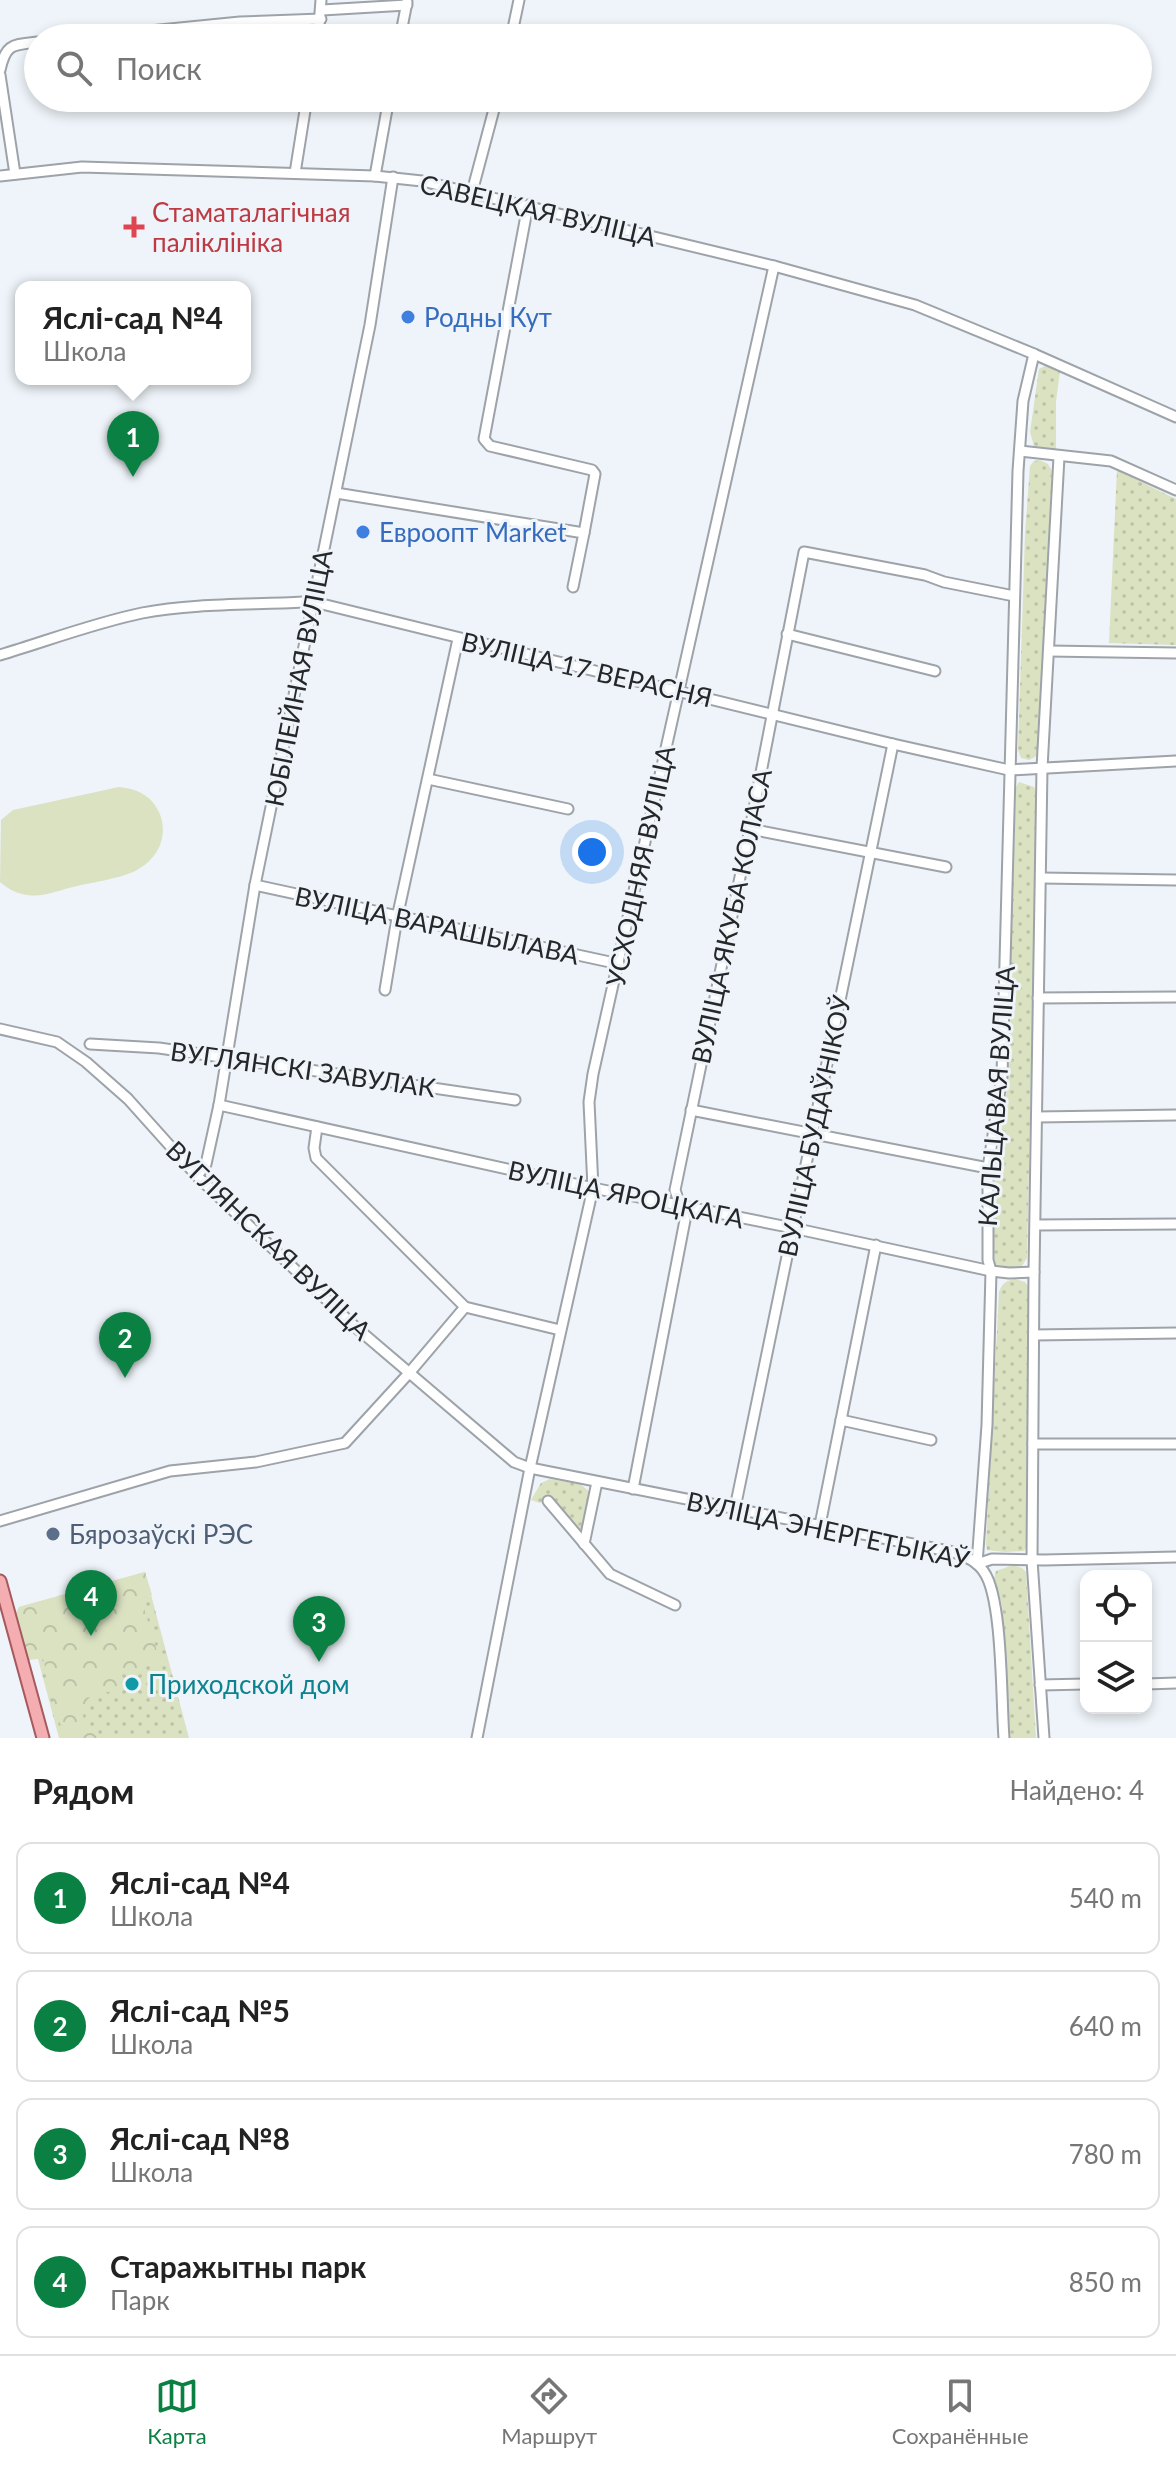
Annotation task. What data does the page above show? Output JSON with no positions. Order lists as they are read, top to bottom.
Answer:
{
  "streets": {
    "street": [
      "САВЕЦКАЯ ВУЛІЦА",
      "ВУЛІЦА 17 ВЕРАСНЯ",
      "ЮБІЛЕЙНАЯ ВУЛІЦА",
      "УСХОДНЯЯ ВУЛІЦА",
      "ВУЛІЦА ЯКУБА КОЛАСА",
      "ВУЛІЦА ВАРАШЫЛАВА",
      "ВУГЛЯНСКІ ЗАВУЛАК",
      "КАЛЬЦАВАЯ ВУЛІЦА",
      "ВУЛІЦА БУДАЎНІКОЎ",
      "ВУЛІЦА ЯРОЦКАГА",
      "ВУГЛЯНСКАЯ ВУЛІЦА",
      "ВУЛІЦА ЭНЕРГЕТЫКАЎ"
    ]
  },
  "crossings": [
    ["САВЕЦКАЯ ВУЛІЦА", "ЮБІЛЕЙНАЯ ВУЛІЦА"],
    ["САВЕЦКАЯ ВУЛІЦА", "УСХОДНЯЯ ВУЛІЦА"],
    ["САВЕЦКАЯ ВУЛІЦА", "КАЛЬЦАВАЯ ВУЛІЦА"],
    ["ВУЛІЦА 17 ВЕРАСНЯ", "ЮБІЛЕЙНАЯ ВУЛІЦА"],
    ["ВУЛІЦА 17 ВЕРАСНЯ", "УСХОДНЯЯ ВУЛІЦА"],
    ["ВУЛІЦА 17 ВЕРАСНЯ", "ВУЛІЦА ЯКУБА КОЛАСА"],
    ["ВУЛІЦА 17 ВЕРАСНЯ", "КАЛЬЦАВАЯ ВУЛІЦА"],
    ["ВУЛІЦА 17 ВЕРАСНЯ", "ВУЛІЦА БУДАЎНІКОЎ"],
    ["ЮБІЛЕЙНАЯ ВУЛІЦА", "ВУЛІЦА ВАРАШЫЛАВА"],
    ["ЮБІЛЕЙНАЯ ВУЛІЦА", "ВУГЛЯНСКІ ЗАВУЛАК"],
    ["ЮБІЛЕЙНАЯ ВУЛІЦА", "ВУЛІЦА ЯРОЦКАГА"],
    ["ЮБІЛЕЙНАЯ ВУЛІЦА", "ВУГЛЯНСКАЯ ВУЛІЦА"],
    ["УСХОДНЯЯ ВУЛІЦА", "ВУЛІЦА ВАРАШЫЛАВА"],
    ["УСХОДНЯЯ ВУЛІЦА", "ВУЛІЦА ЯРОЦКАГА"],
    ["УСХОДНЯЯ ВУЛІЦА", "ВУГЛЯНСКАЯ ВУЛІЦА"],
    ["УСХОДНЯЯ ВУЛІЦА", "ВУЛІЦА ЭНЕРГЕТЫКАЎ"],
    ["ВУЛІЦА ЯКУБА КОЛАСА", "КАЛЬЦАВАЯ ВУЛІЦА"],
    ["ВУЛІЦА ЯКУБА КОЛАСА", "ВУЛІЦА ЯРОЦКАГА"],
    ["ВУЛІЦА ЯКУБА КОЛАСА", "ВУЛІЦА ЭНЕРГЕТЫКАЎ"],
    ["КАЛЬЦАВАЯ ВУЛІЦА", "ВУЛІЦА ЯРОЦКАГА"],
    ["КАЛЬЦАВАЯ ВУЛІЦА", "ВУЛІЦА ЭНЕРГЕТЫКАЎ"],
    ["ВУЛІЦА БУДАЎНІКОЎ", "ВУЛІЦА ЯРОЦКАГА"],
    ["ВУЛІЦА БУДАЎНІКОЎ", "ВУЛІЦА ЭНЕРГЕТЫКАЎ"],
    ["ВУГЛЯНСКАЯ ВУЛІЦА", "ВУЛІЦА ЭНЕРГЕТЫКАЎ"]
  ],
  "places": {
    "health": ["Стаматалагічная паліклініка"],
    "other": [
      "Родны Кут",
      "Евроопт Market",
      "Бярозаўскі РЭС",
      "Приходской дом"
    ]
  },
  "page": {
    "search": "Поиск",
    "popup": ["Яслі-сад №4", "Школа"],
    "pins": [
      "1",
      "2",
      "4",
      "3"
    ],
    "heading": ["Рядом", "Найдено: 4"],
    "list": [
      {
        "mark": "1",
        "name": "Яслі-сад №4",
        "note": "Школа",
        "value": "540 m"
      },
      {
        "mark": "2",
        "name": "Яслі-сад №5",
        "note": "Школа",
        "value": "640 m"
      },
      {
        "mark": "3",
        "name": "Яслі-сад №8",
        "note": "Школа",
        "value": "780 m"
      },
      {
        "mark": "4",
        "name": "Старажытны парк",
        "note": "Парк",
        "value": "850 m"
      }
    ],
    "nav": ["Карта", "Маршрут", "Сохранённые"]
  }
}
